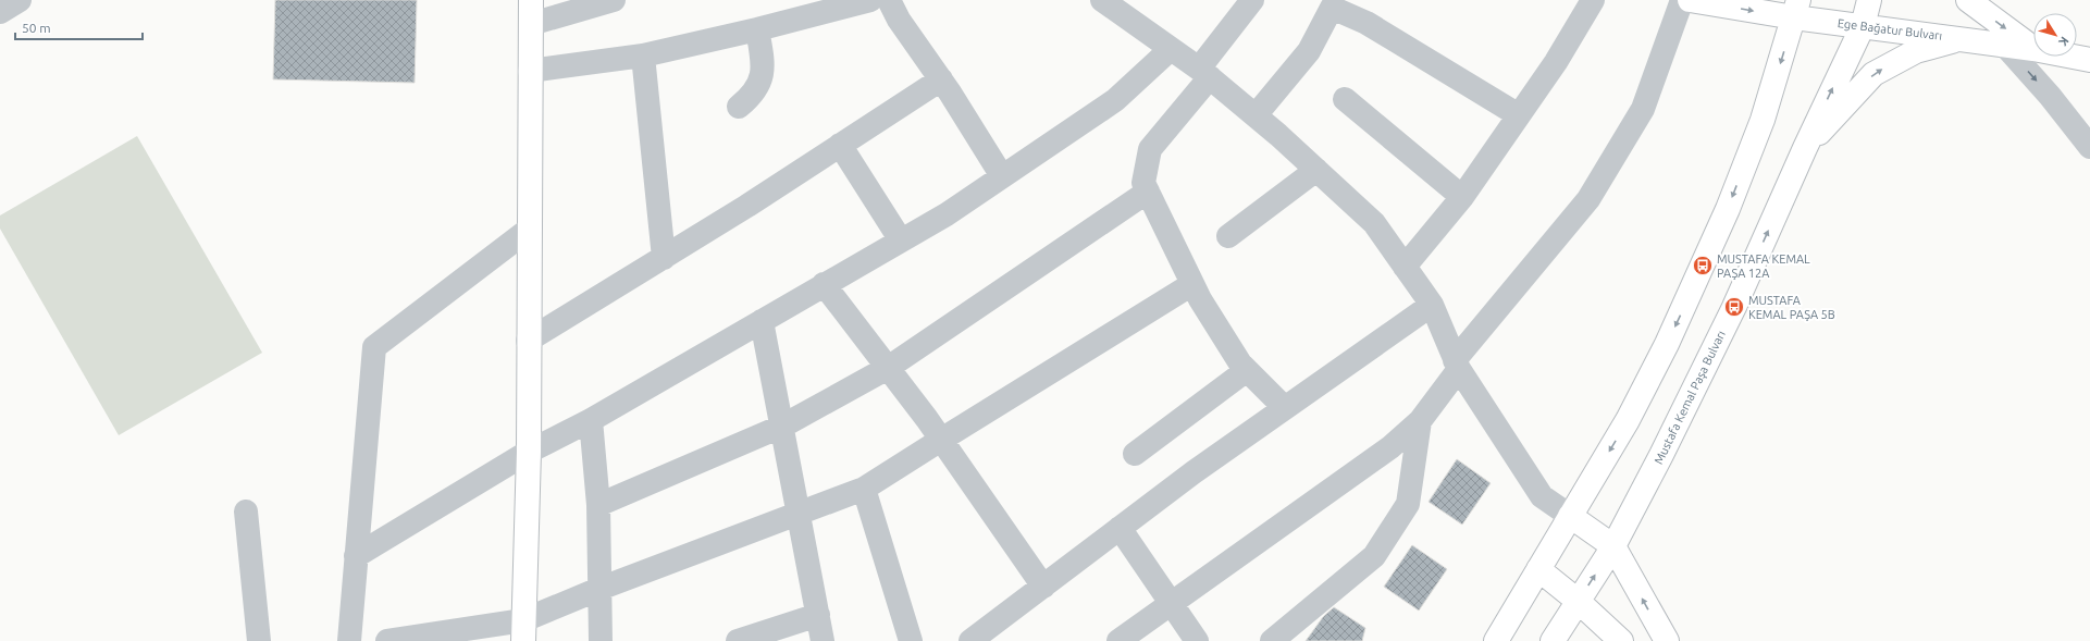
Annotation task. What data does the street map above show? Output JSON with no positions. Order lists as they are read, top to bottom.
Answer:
{
  "streets": {
    "main road": ["Ege Bağatur Bulvarı", "Mustafa Kemal Paşa Bulvarı"]
  },
  "crossings": [
    ["Ege Bağatur Bulvarı", "Mustafa Kemal Paşa Bulvarı"]
  ],
  "places": {
    "bus stop": ["MUSTAFA KEMAL PAŞA 12A", "MUSTAFA KEMAL PAŞA 5B"]
  },
  "scale_bar": "50 m",
  "north": "bottom right"
}
